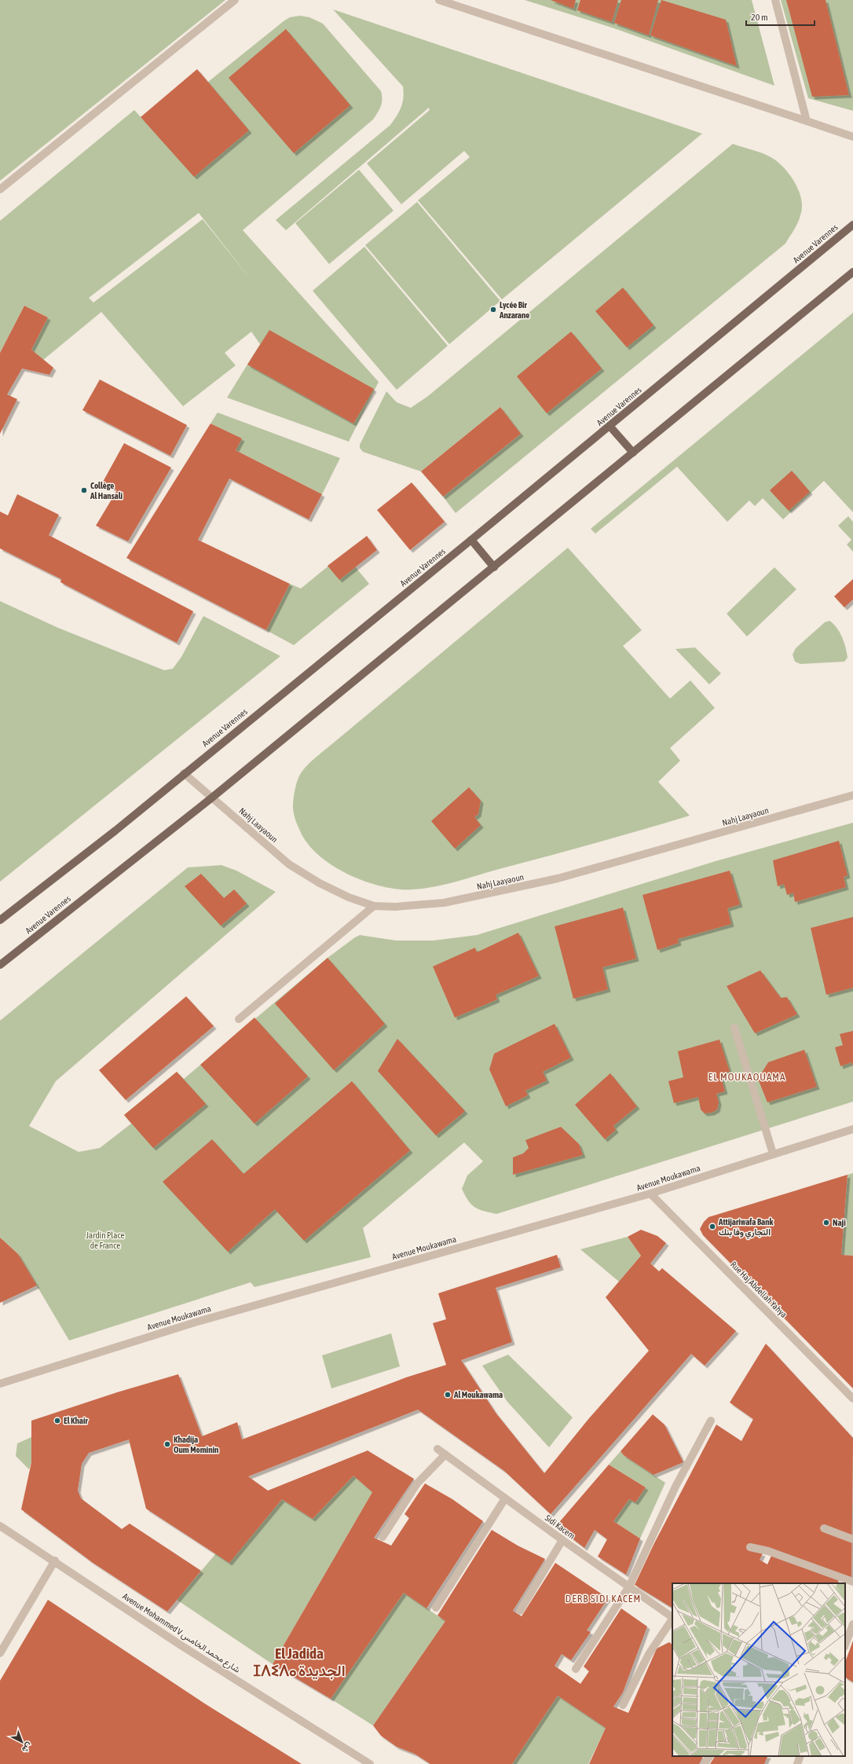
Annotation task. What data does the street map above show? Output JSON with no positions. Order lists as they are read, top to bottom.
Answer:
{
  "streets": {
    "main road": ["Avenue Varennes"],
    "street": [
      "Nahj Laayaoun",
      "Avenue Moukawama",
      "Rue Haj Abdellah Yahya",
      "Sidi Kacem",
      "Avenue Mohammed V شارع محمد الخامس"
    ]
  },
  "crossings": [
    ["Avenue Varennes", "Nahj Laayaoun"],
    ["Avenue Moukawama", "Rue Haj Abdellah Yahya"]
  ],
  "districts": ["EL MOUKAOUAMA", "DERB SIDI KACEM", "El Jadida ⵊⴷⵉⴷⴰ الجديدة"],
  "parks": ["Jardin Place de France"],
  "places": [
    "Lycée Bir Anzarane",
    "Collège Al Hansali",
    "Naji",
    "Attijariwafa Bank التجاري وفا بنك",
    "Al Moukawama",
    "El Khair",
    "Khadija Oum Mominin"
  ],
  "scale_bar": "20 m",
  "north": "bottom right"
}
